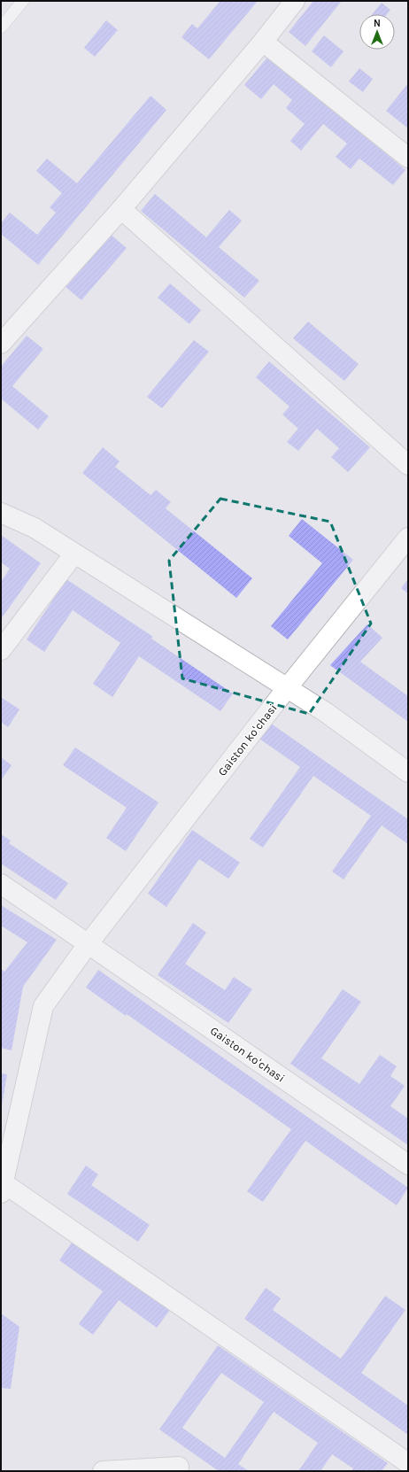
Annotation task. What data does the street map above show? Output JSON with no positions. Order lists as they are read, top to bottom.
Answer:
{
  "streets": {
    "street": ["Gaiston koʻchasi"]
  },
  "north": "top"
}
